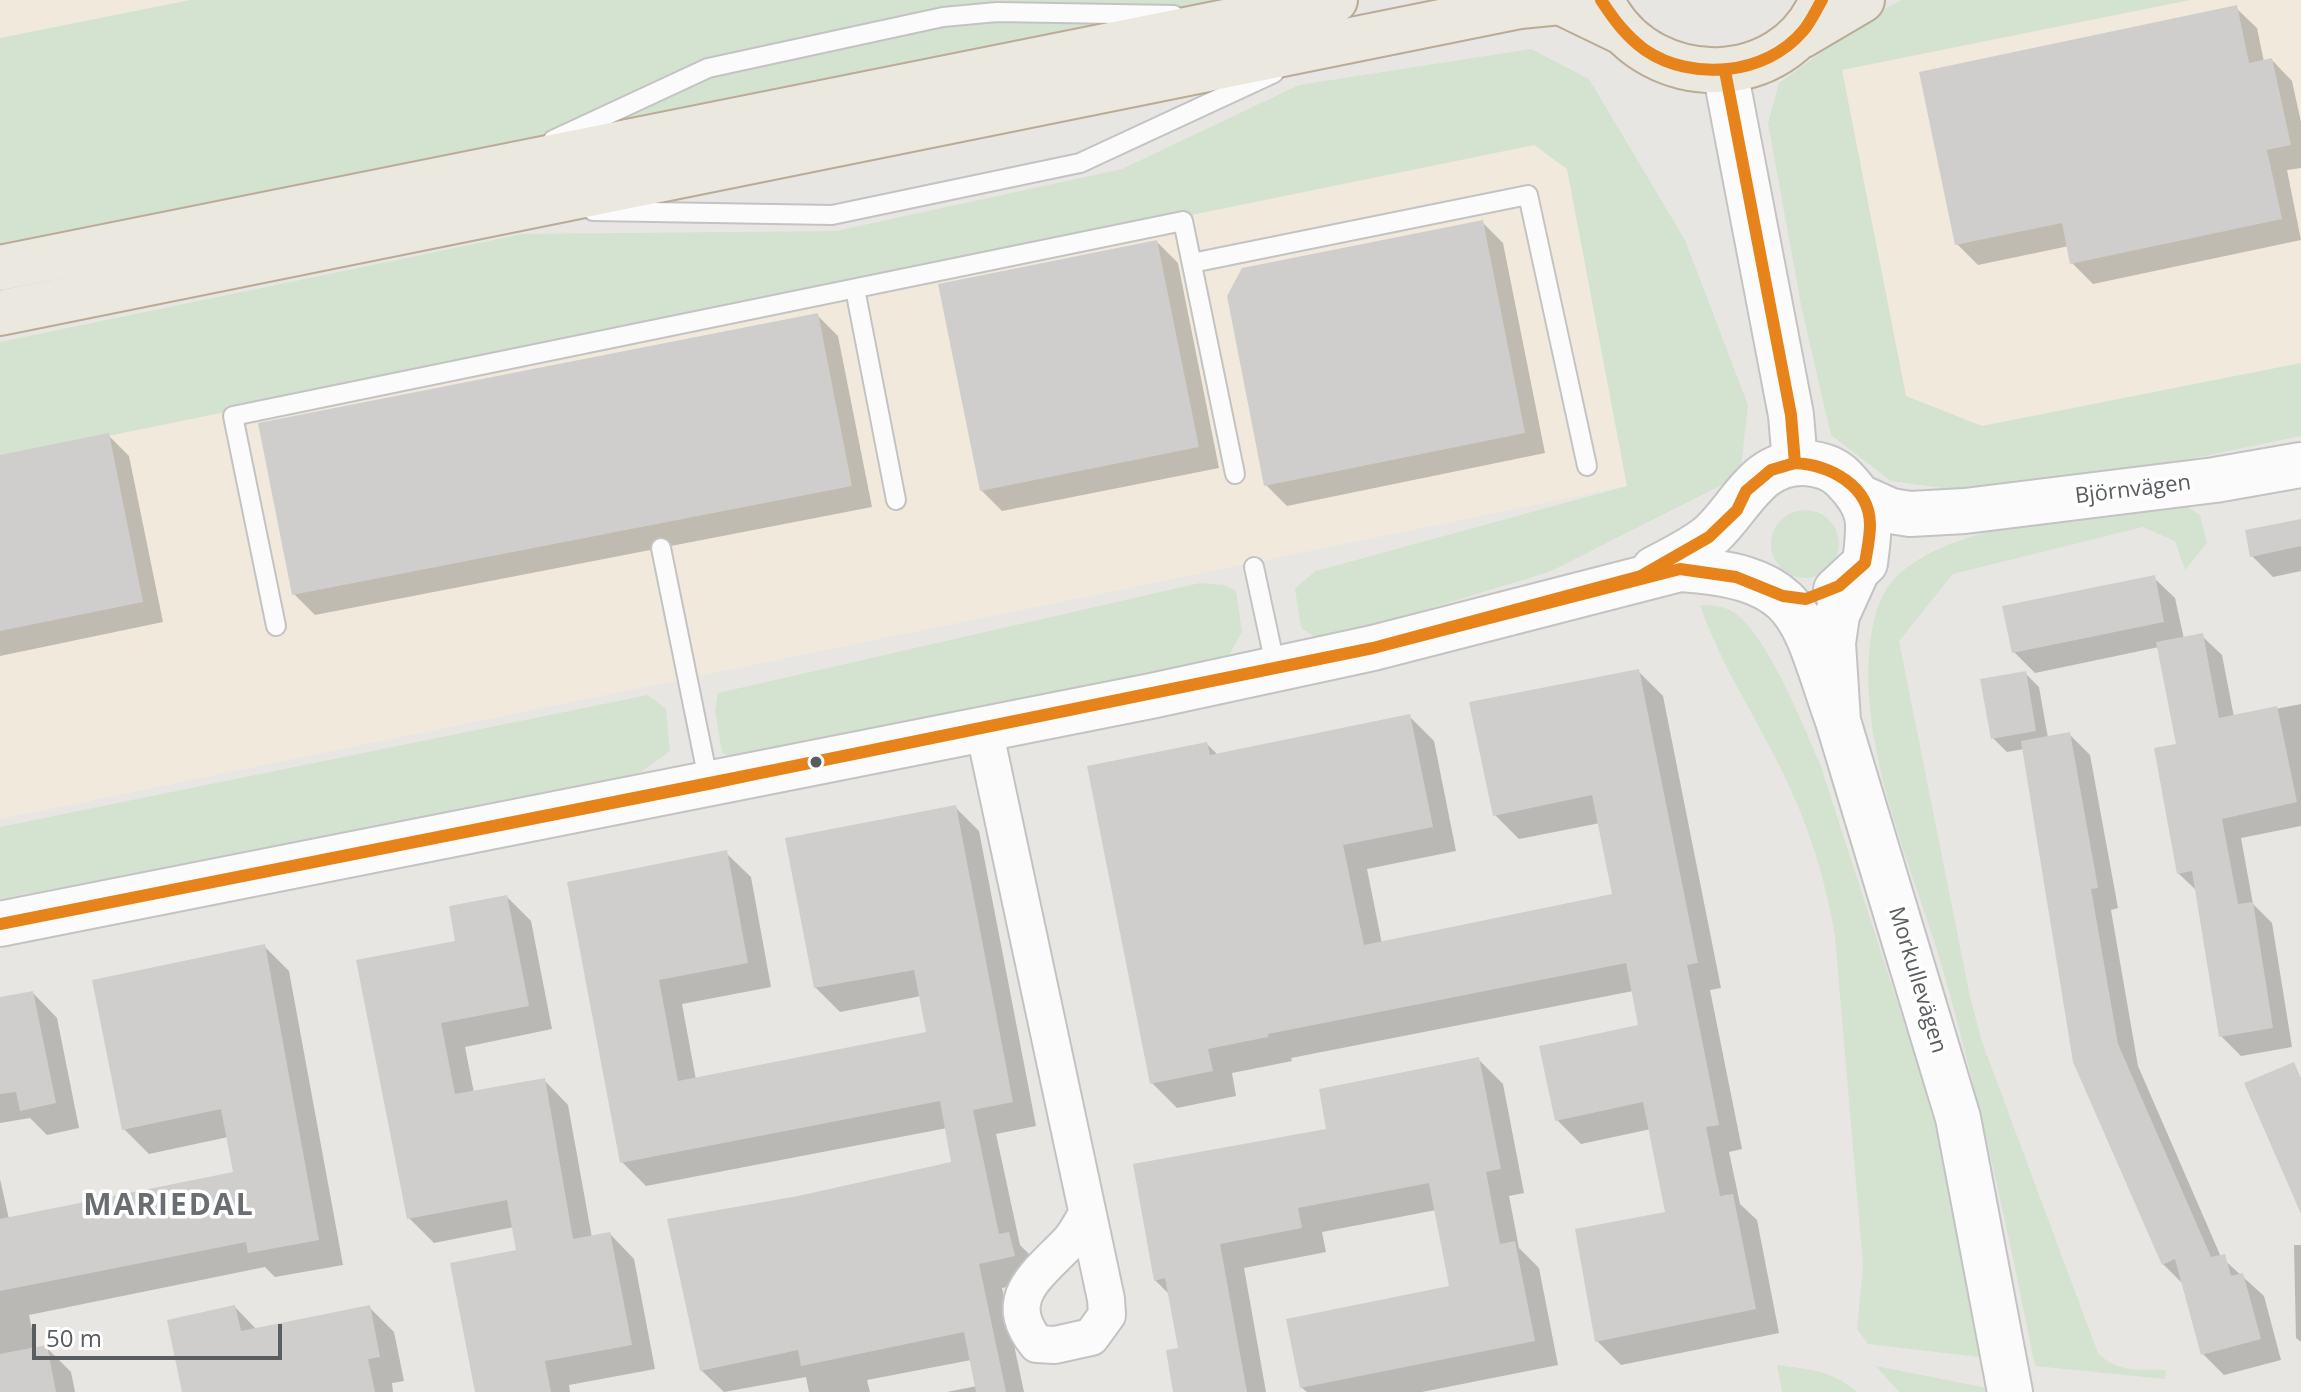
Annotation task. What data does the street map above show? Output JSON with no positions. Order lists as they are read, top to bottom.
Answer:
{
  "streets": {
    "street": ["Björnvägen", "Morkullevägen"]
  },
  "crossings": [
    ["Björnvägen", "Morkullevägen"]
  ],
  "districts": ["MARIEDAL"],
  "scale_bar": "50 m"
}
